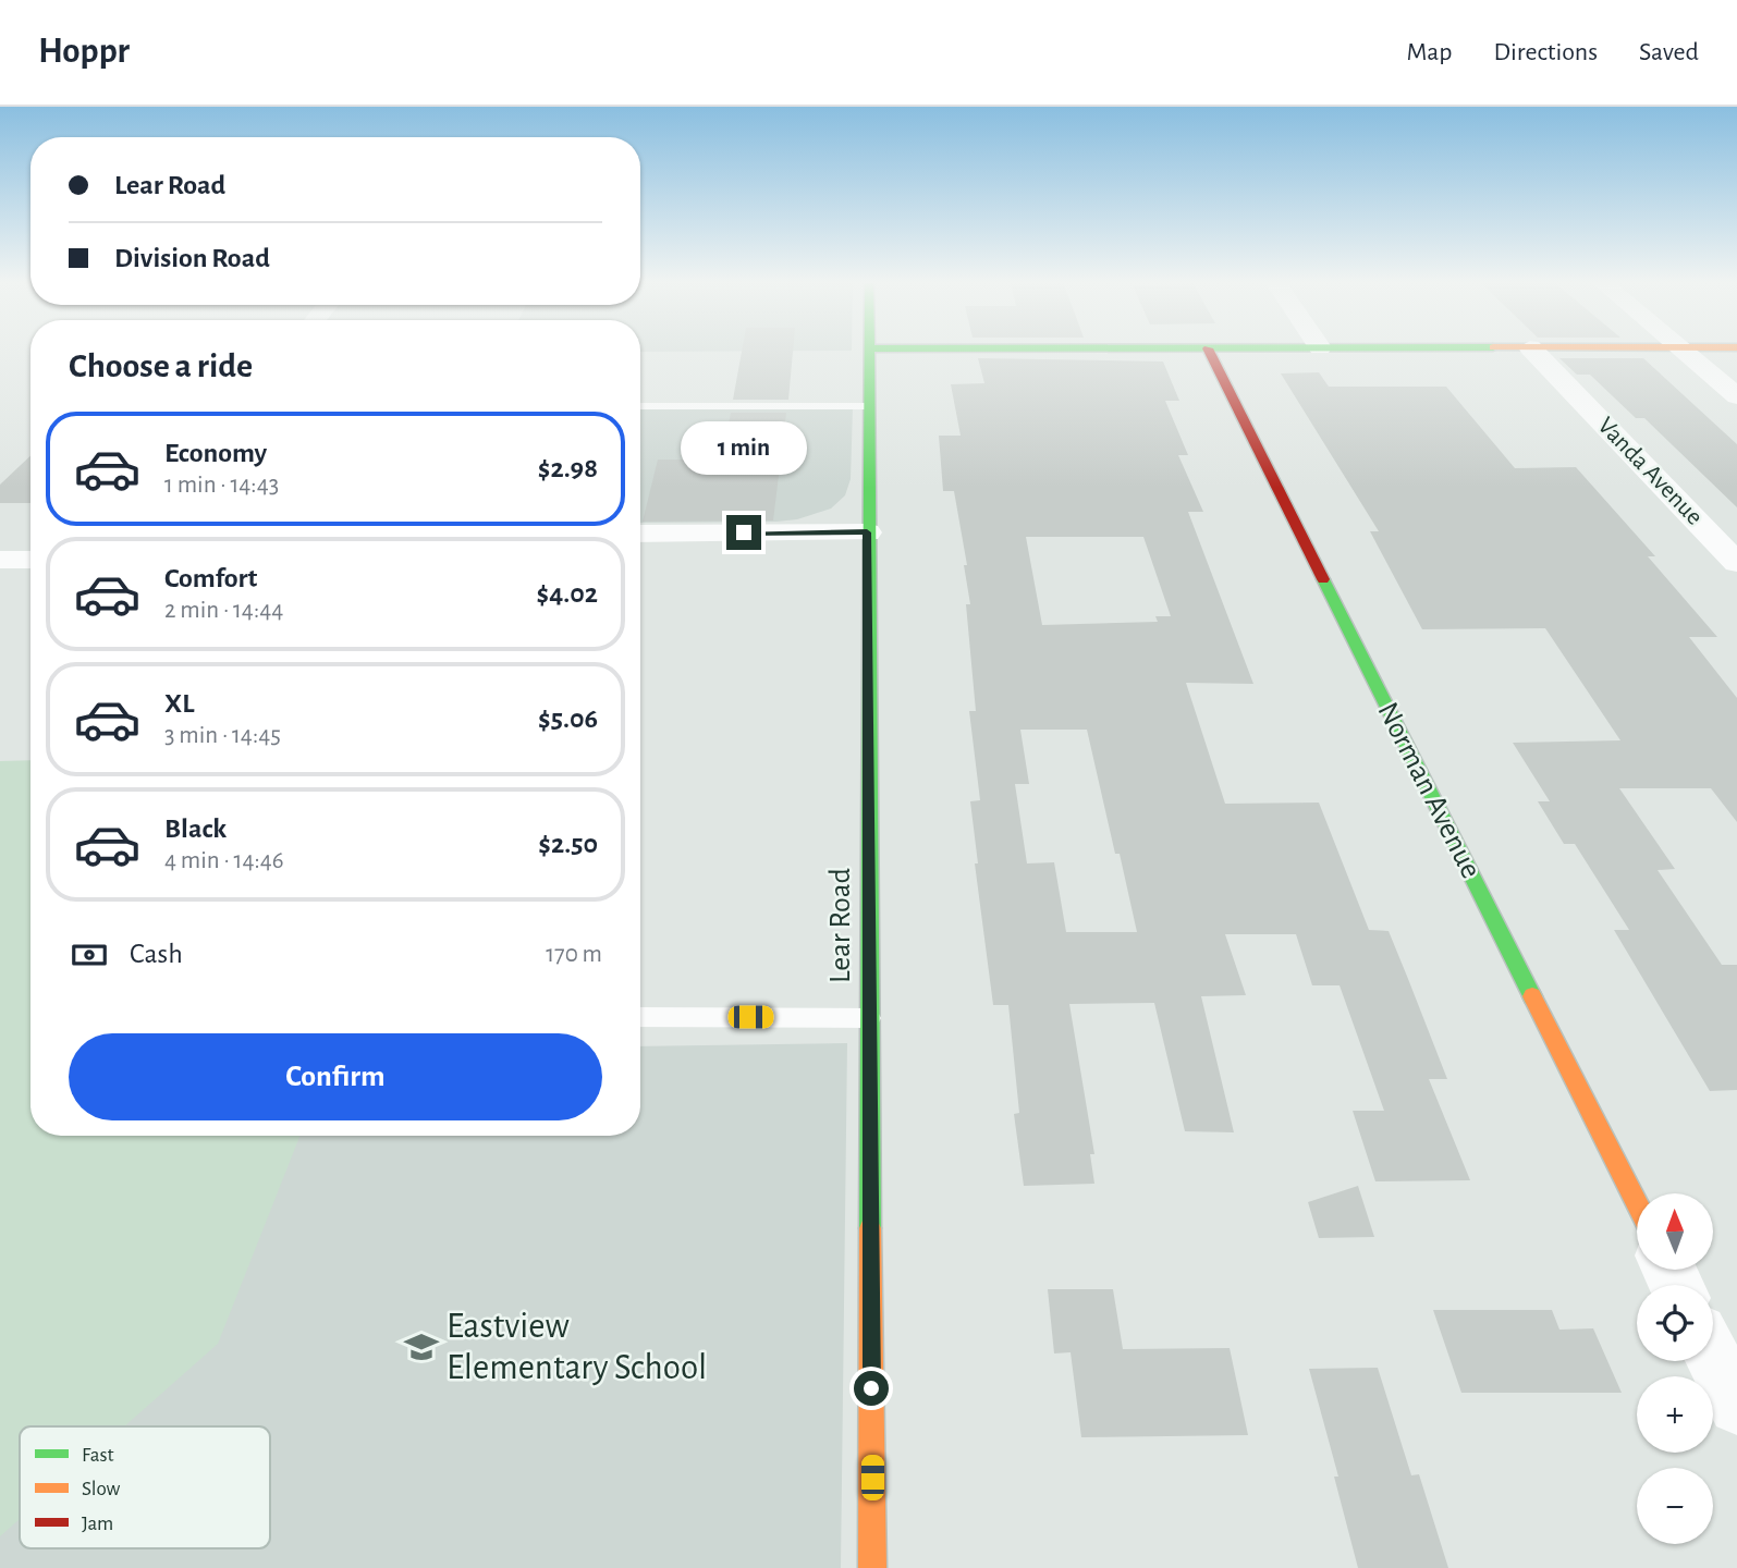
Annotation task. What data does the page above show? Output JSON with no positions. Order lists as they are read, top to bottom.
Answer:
{
  "streets": {
    "street": ["Vanda Avenue", "Norman Avenue", "Lear Road"]
  },
  "places": {
    "school or university": ["Eastview Elementary School"]
  },
  "legend": ["Fast", "Slow", "Jam"],
  "north": "top",
  "page": {
    "header": "Hoppr",
    "nav": ["Map", "Directions", "Saved"],
    "banner": ["Lear Road", "Division Road"],
    "heading": "Choose a ride",
    "list": [
      {
        "name": "Economy",
        "note": "1 min · 14:43",
        "value": "$2.98"
      },
      {
        "name": "Comfort",
        "note": "2 min · 14:44",
        "value": "$4.02"
      },
      {
        "name": "XL",
        "note": "3 min · 14:45",
        "value": "$5.06"
      },
      {
        "name": "Black",
        "note": "4 min · 14:46",
        "value": "$2.50"
      }
    ],
    "bubble": "1 min",
    "pay": ["Cash", "170 m"],
    "buttons": "Confirm",
    "map_buttons": ["+", "−"]
  }
}
